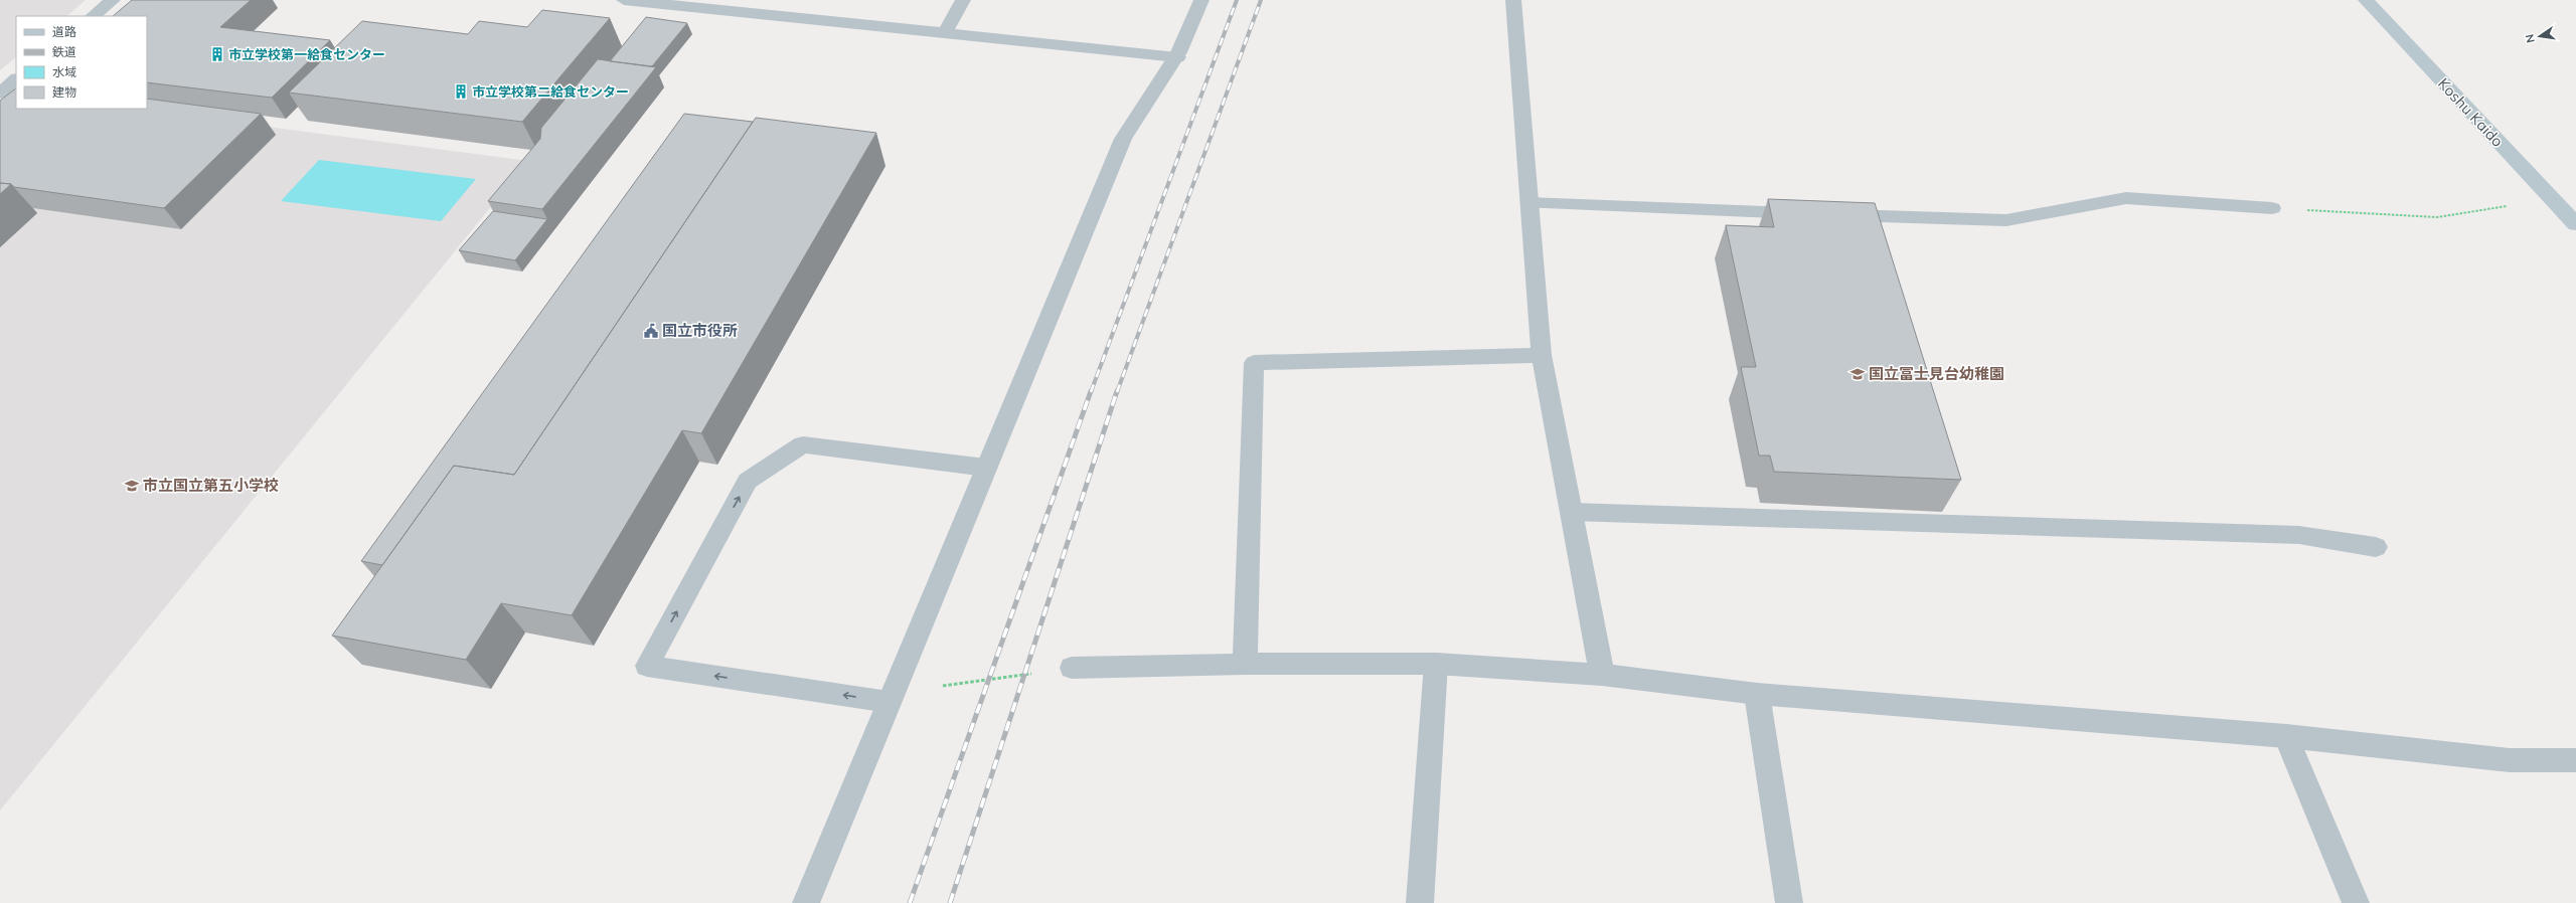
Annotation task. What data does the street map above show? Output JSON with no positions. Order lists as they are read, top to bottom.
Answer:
{
  "streets": {
    "main road": ["Koshu Kaido"]
  },
  "places": {
    "building": ["市立学校第一給食センター", "市立学校第二給食センター"],
    "public building": ["国立市役所"],
    "school or university": ["国立冨士見台幼稚園", "市立国立第五小学校"]
  },
  "legend": [
    "道路",
    "鉄道",
    "水域",
    "建物"
  ],
  "north": "left"
}
